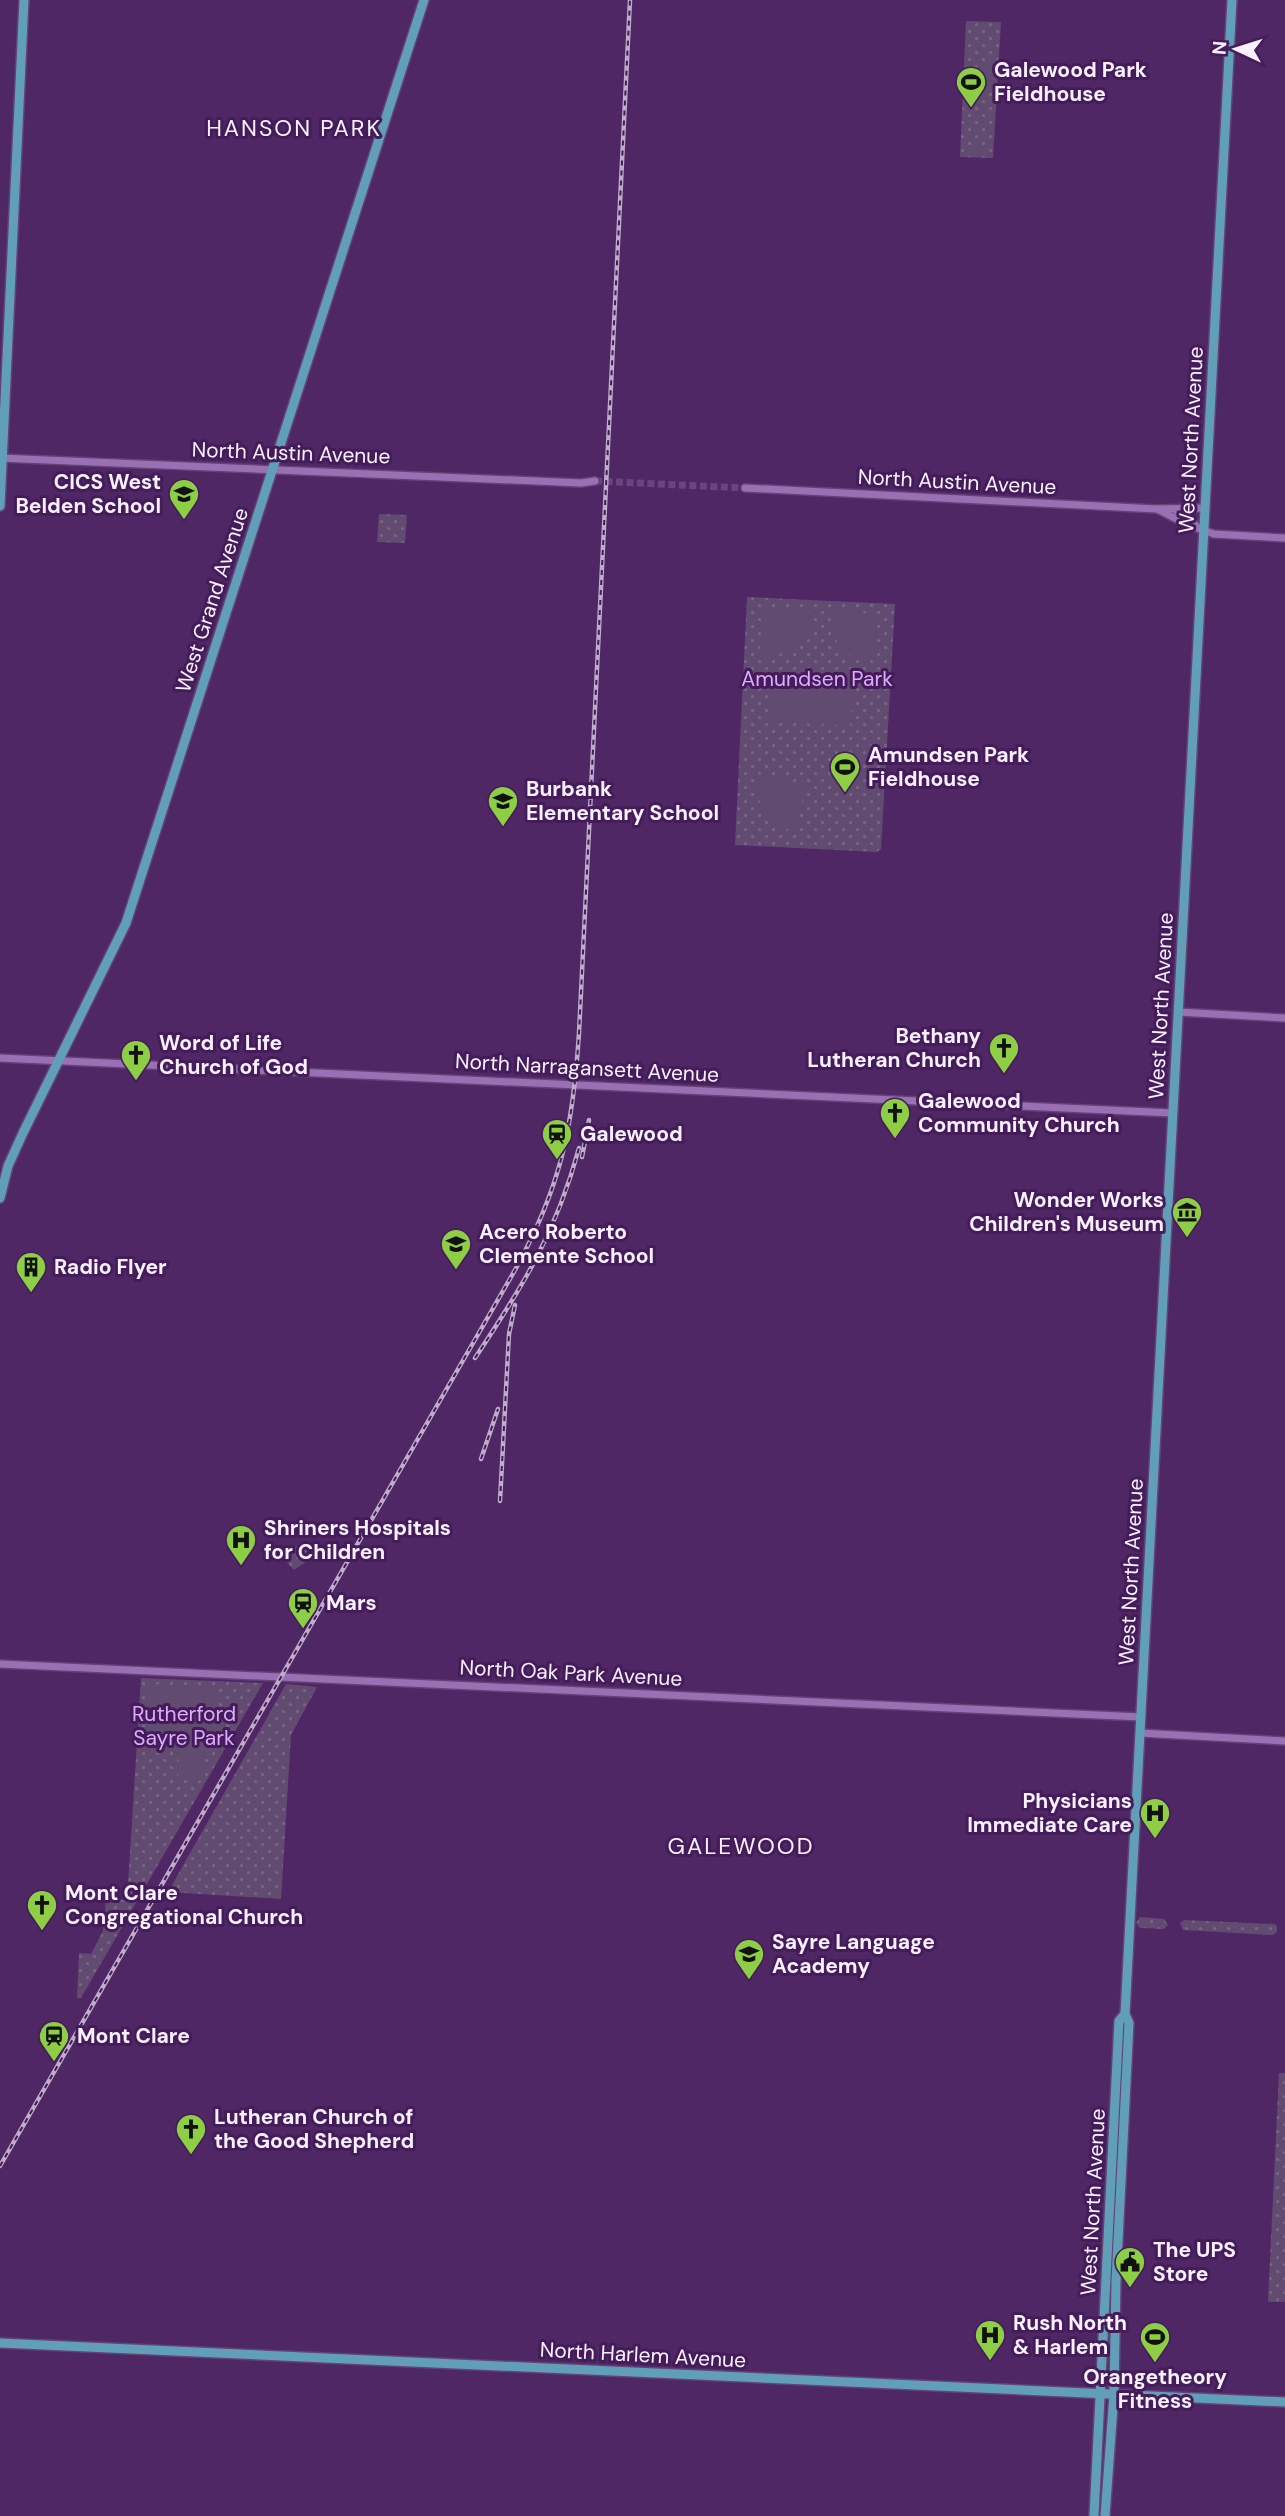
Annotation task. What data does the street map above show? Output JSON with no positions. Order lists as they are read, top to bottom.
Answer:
{
  "streets": {
    "main road": ["West North Avenue", "West Grand Avenue", "North Harlem Avenue"],
    "street": ["North Austin Avenue", "North Narragansett Avenue", "North Oak Park Avenue"]
  },
  "crossings": [
    ["West North Avenue", "North Austin Avenue"],
    ["West North Avenue", "North Narragansett Avenue"],
    ["West North Avenue", "North Oak Park Avenue"],
    ["West North Avenue", "North Harlem Avenue"],
    ["North Austin Avenue", "West Grand Avenue"],
    ["West Grand Avenue", "North Narragansett Avenue"]
  ],
  "districts": ["HANSON PARK", "GALEWOOD"],
  "parks": ["Amundsen Park", "Rutherford Sayre Park"],
  "places": {
    "sports": ["Galewood Park Fieldhouse", "Amundsen Park Fieldhouse", "Orangetheory Fitness"],
    "school or university": [
      "CICS West Belden School",
      "Burbank Elementary School",
      "Acero Roberto Clemente School",
      "Sayre Language Academy"
    ],
    "church": [
      "Bethany Lutheran Church",
      "Word of Life Church of God",
      "Galewood Community Church",
      "Mont Clare Congregational Church",
      "Lutheran Church of the Good Shepherd"
    ],
    "station": ["Galewood", "Mars", "Mont Clare"],
    "museum": ["Wonder Works Children's Museum"],
    "building": ["Radio Flyer"],
    "hospital": ["Shriners Hospitals for Children", "Physicians Immediate Care", "Rush North & Harlem"],
    "public building": ["The UPS Store"]
  },
  "north": "left"
}
